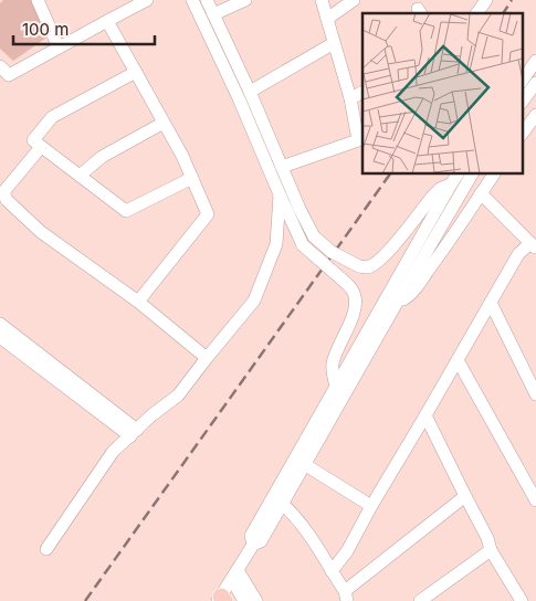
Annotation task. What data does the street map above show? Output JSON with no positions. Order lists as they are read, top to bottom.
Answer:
{
  "scale_bar": "100 m"
}
